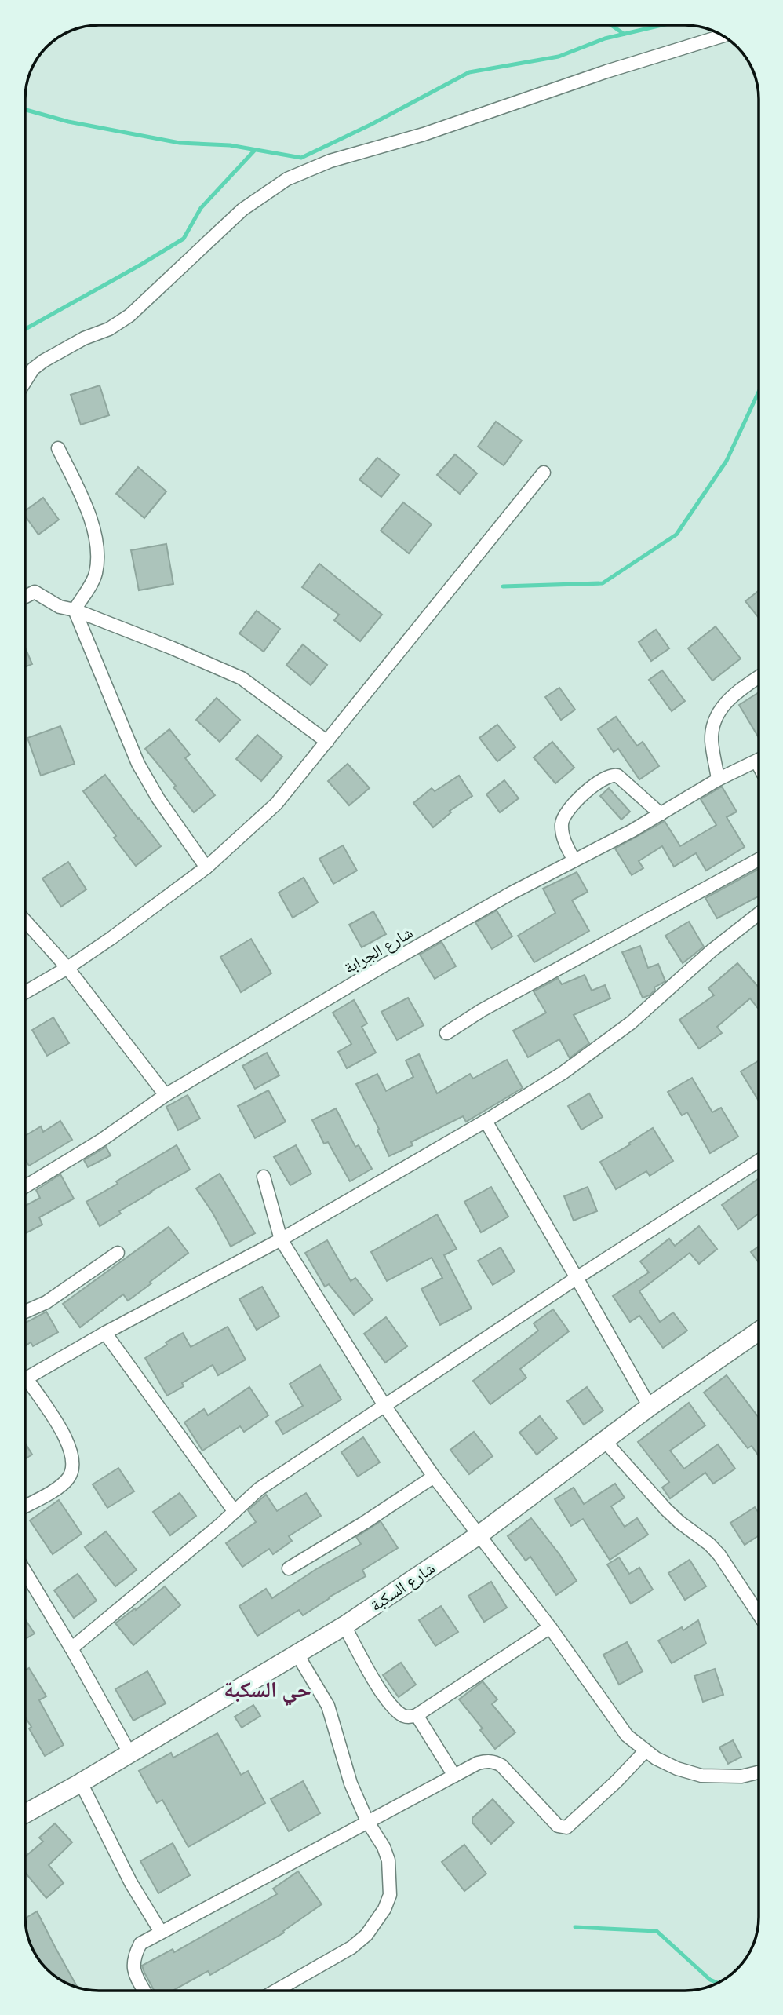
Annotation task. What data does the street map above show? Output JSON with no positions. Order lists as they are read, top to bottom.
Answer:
{
  "streets": {
    "main road": ["شارع السكبة"],
    "street": ["شارع الجرابة"]
  },
  "districts": ["حي السكبة"]
}
